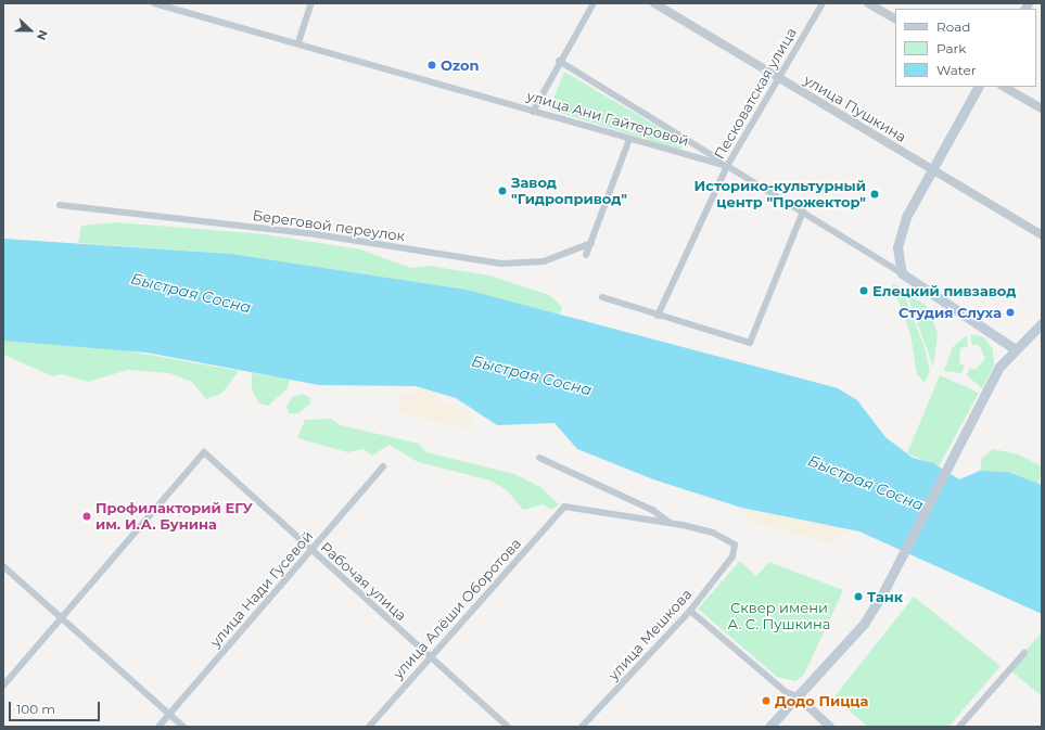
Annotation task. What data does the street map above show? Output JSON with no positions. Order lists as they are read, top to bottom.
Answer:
{
  "streets": {
    "main road": ["улица Ани Гайтеровой"],
    "street": [
      "Песковатская улица",
      "улица Пушкина",
      "Береговой переулок",
      "Рабочая улица",
      "улица Нади Гусевой",
      "улица Алёши Оборотова",
      "улица Мешкова"
    ]
  },
  "crossings": [
    ["Песковатская улица", "улица Пушкина"],
    ["Песковатская улица", "улица Ани Гайтеровой"],
    ["Рабочая улица", "улица Нади Гусевой"],
    ["Рабочая улица", "улица Алёши Оборотова"],
    ["улица Алёши Оборотова", "улица Мешкова"]
  ],
  "water": ["Быстрая Сосна"],
  "parks": ["Сквер имени А. С. Пушкина"],
  "places": [
    "Ozon",
    "Завод \"Гидропривод\"",
    "Историко-культурный центр \"Прожектор\"",
    "Елецкий пивзавод",
    "Студия Слуха",
    "Профилакторий ЕГУ им. И.А. Бунина",
    "Танк",
    "Додо Пицца"
  ],
  "legend": ["Road", "Park", "Water"],
  "scale_bar": "100 m",
  "north": "right"
}
